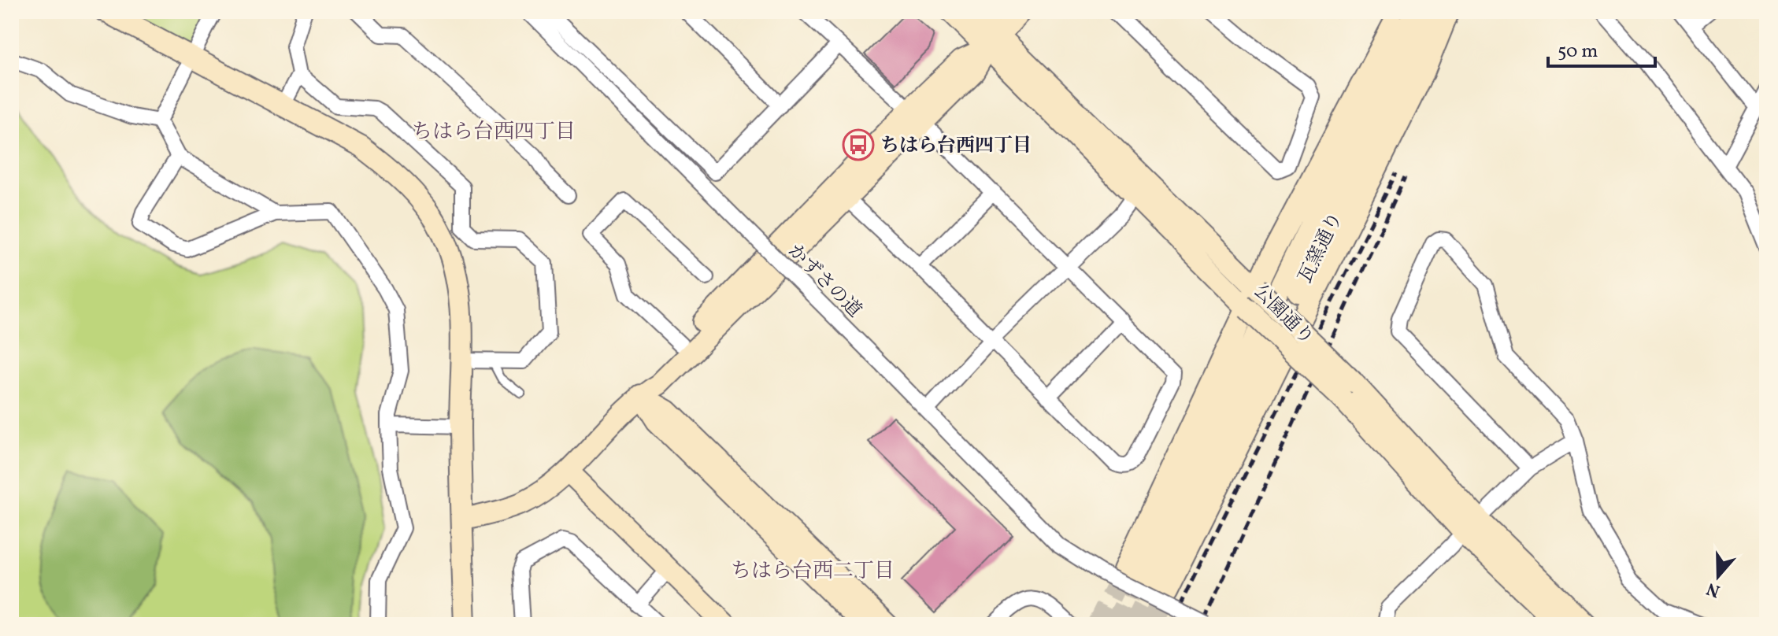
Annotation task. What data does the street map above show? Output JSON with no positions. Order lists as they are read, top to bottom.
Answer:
{
  "streets": {
    "street": ["瓦窯通り", "かずさの道", "公園通り"]
  },
  "districts": ["ちはら台西四丁目", "ちはら台西二丁目"],
  "places": {
    "bus stop": ["ちはら台西四丁目"]
  },
  "scale_bar": "50 m",
  "north": "bottom"
}
